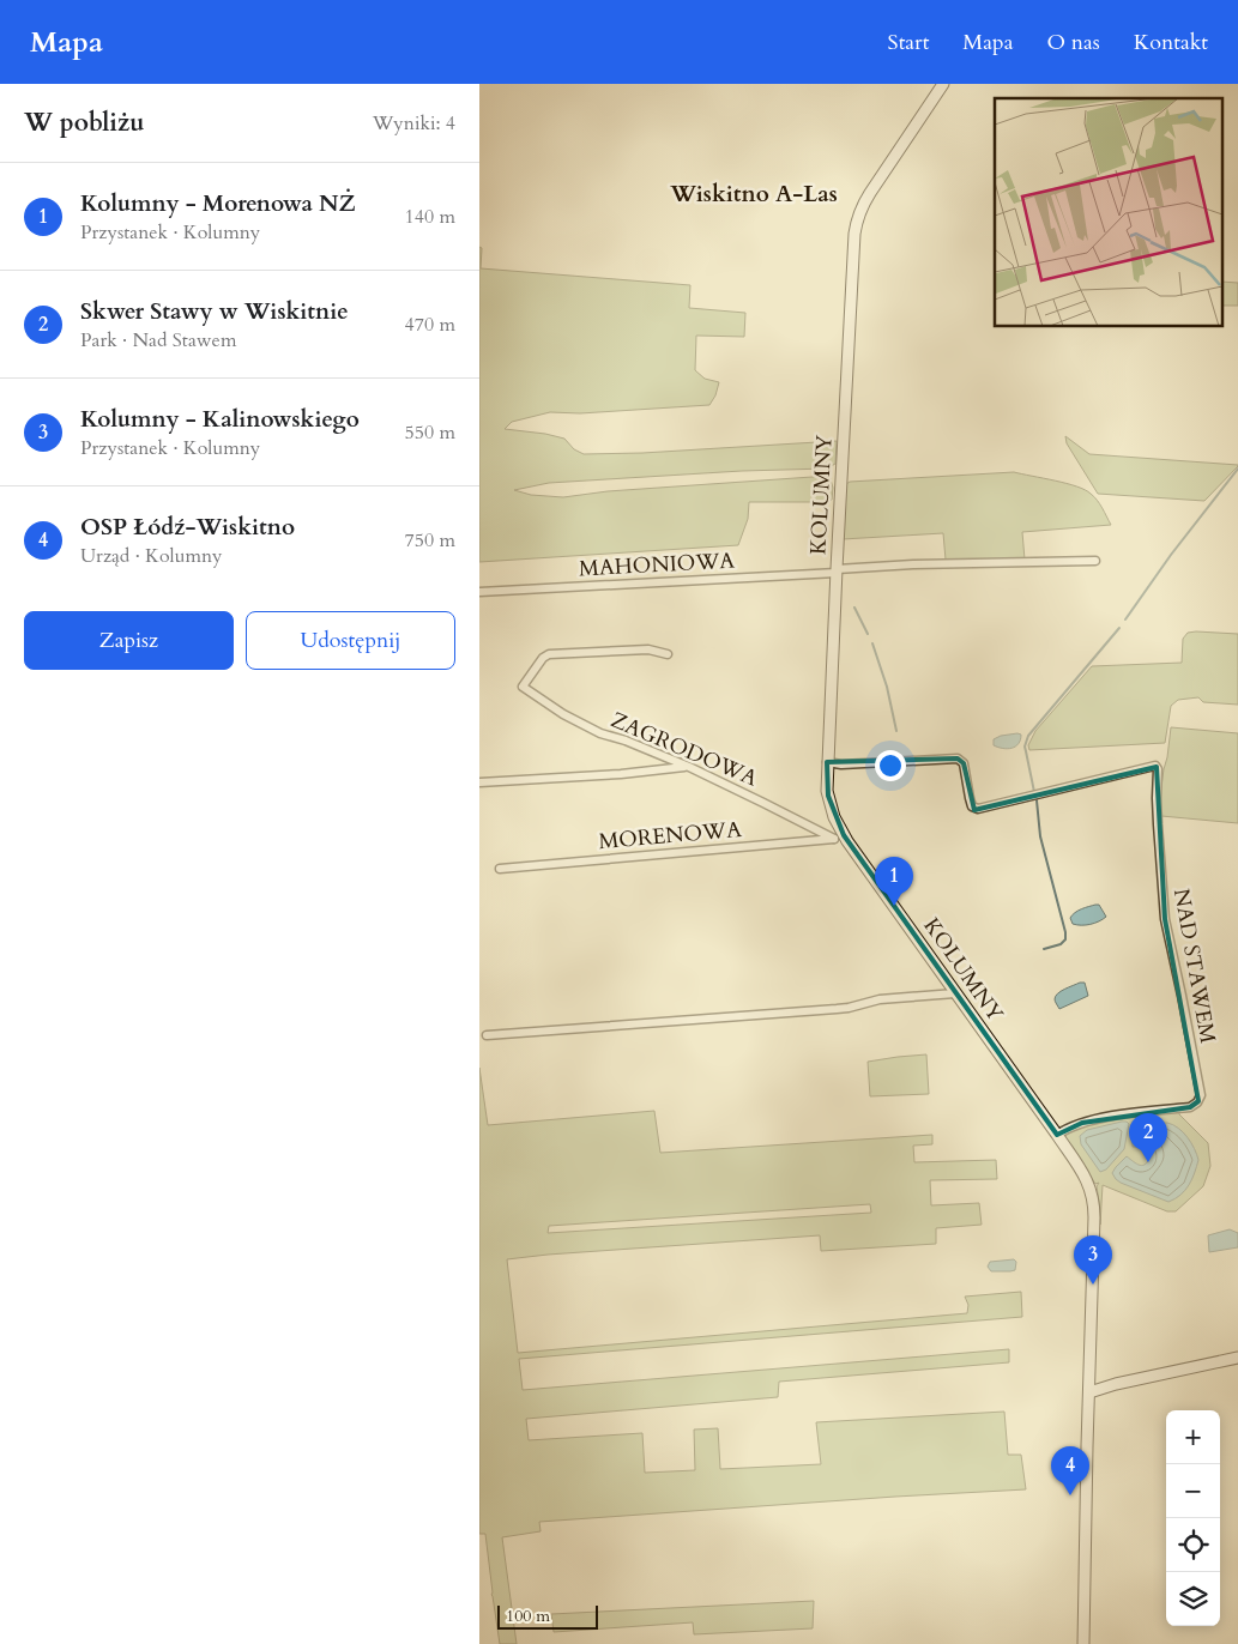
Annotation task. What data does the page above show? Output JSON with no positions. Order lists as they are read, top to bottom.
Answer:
{
  "streets": {
    "street": [
      "KOLUMNY",
      "MAHONIOWA",
      "ZAGRODOWA",
      "MORENOWA",
      "NAD STAWEM"
    ]
  },
  "crossings": [
    ["KOLUMNY", "MAHONIOWA"],
    ["KOLUMNY", "ZAGRODOWA"],
    ["KOLUMNY", "MORENOWA"],
    ["KOLUMNY", "NAD STAWEM"],
    ["ZAGRODOWA", "MORENOWA"]
  ],
  "districts": ["Wiskitno A-Las"],
  "scale_bar": "100 m",
  "page": {
    "header": "Mapa",
    "nav": [
      "Start",
      "Mapa",
      "O nas",
      "Kontakt"
    ],
    "heading": ["W pobliżu", "Wyniki: 4"],
    "list": [
      {
        "mark": "1",
        "name": "Kolumny - Morenowa NŻ",
        "note": "Przystanek · Kolumny",
        "value": "140 m"
      },
      {
        "mark": "2",
        "name": "Skwer Stawy w Wiskitnie",
        "note": "Park · Nad Stawem",
        "value": "470 m"
      },
      {
        "mark": "3",
        "name": "Kolumny - Kalinowskiego",
        "note": "Przystanek · Kolumny",
        "value": "550 m"
      },
      {
        "mark": "4",
        "name": "OSP Łódź-Wiskitno",
        "note": "Urząd · Kolumny",
        "value": "750 m"
      }
    ],
    "buttons": ["Zapisz", "Udostępnij"],
    "pins": [
      "1",
      "2",
      "3",
      "4"
    ],
    "map_buttons": ["+", "−"],
    "scale": "100 m"
  }
}
